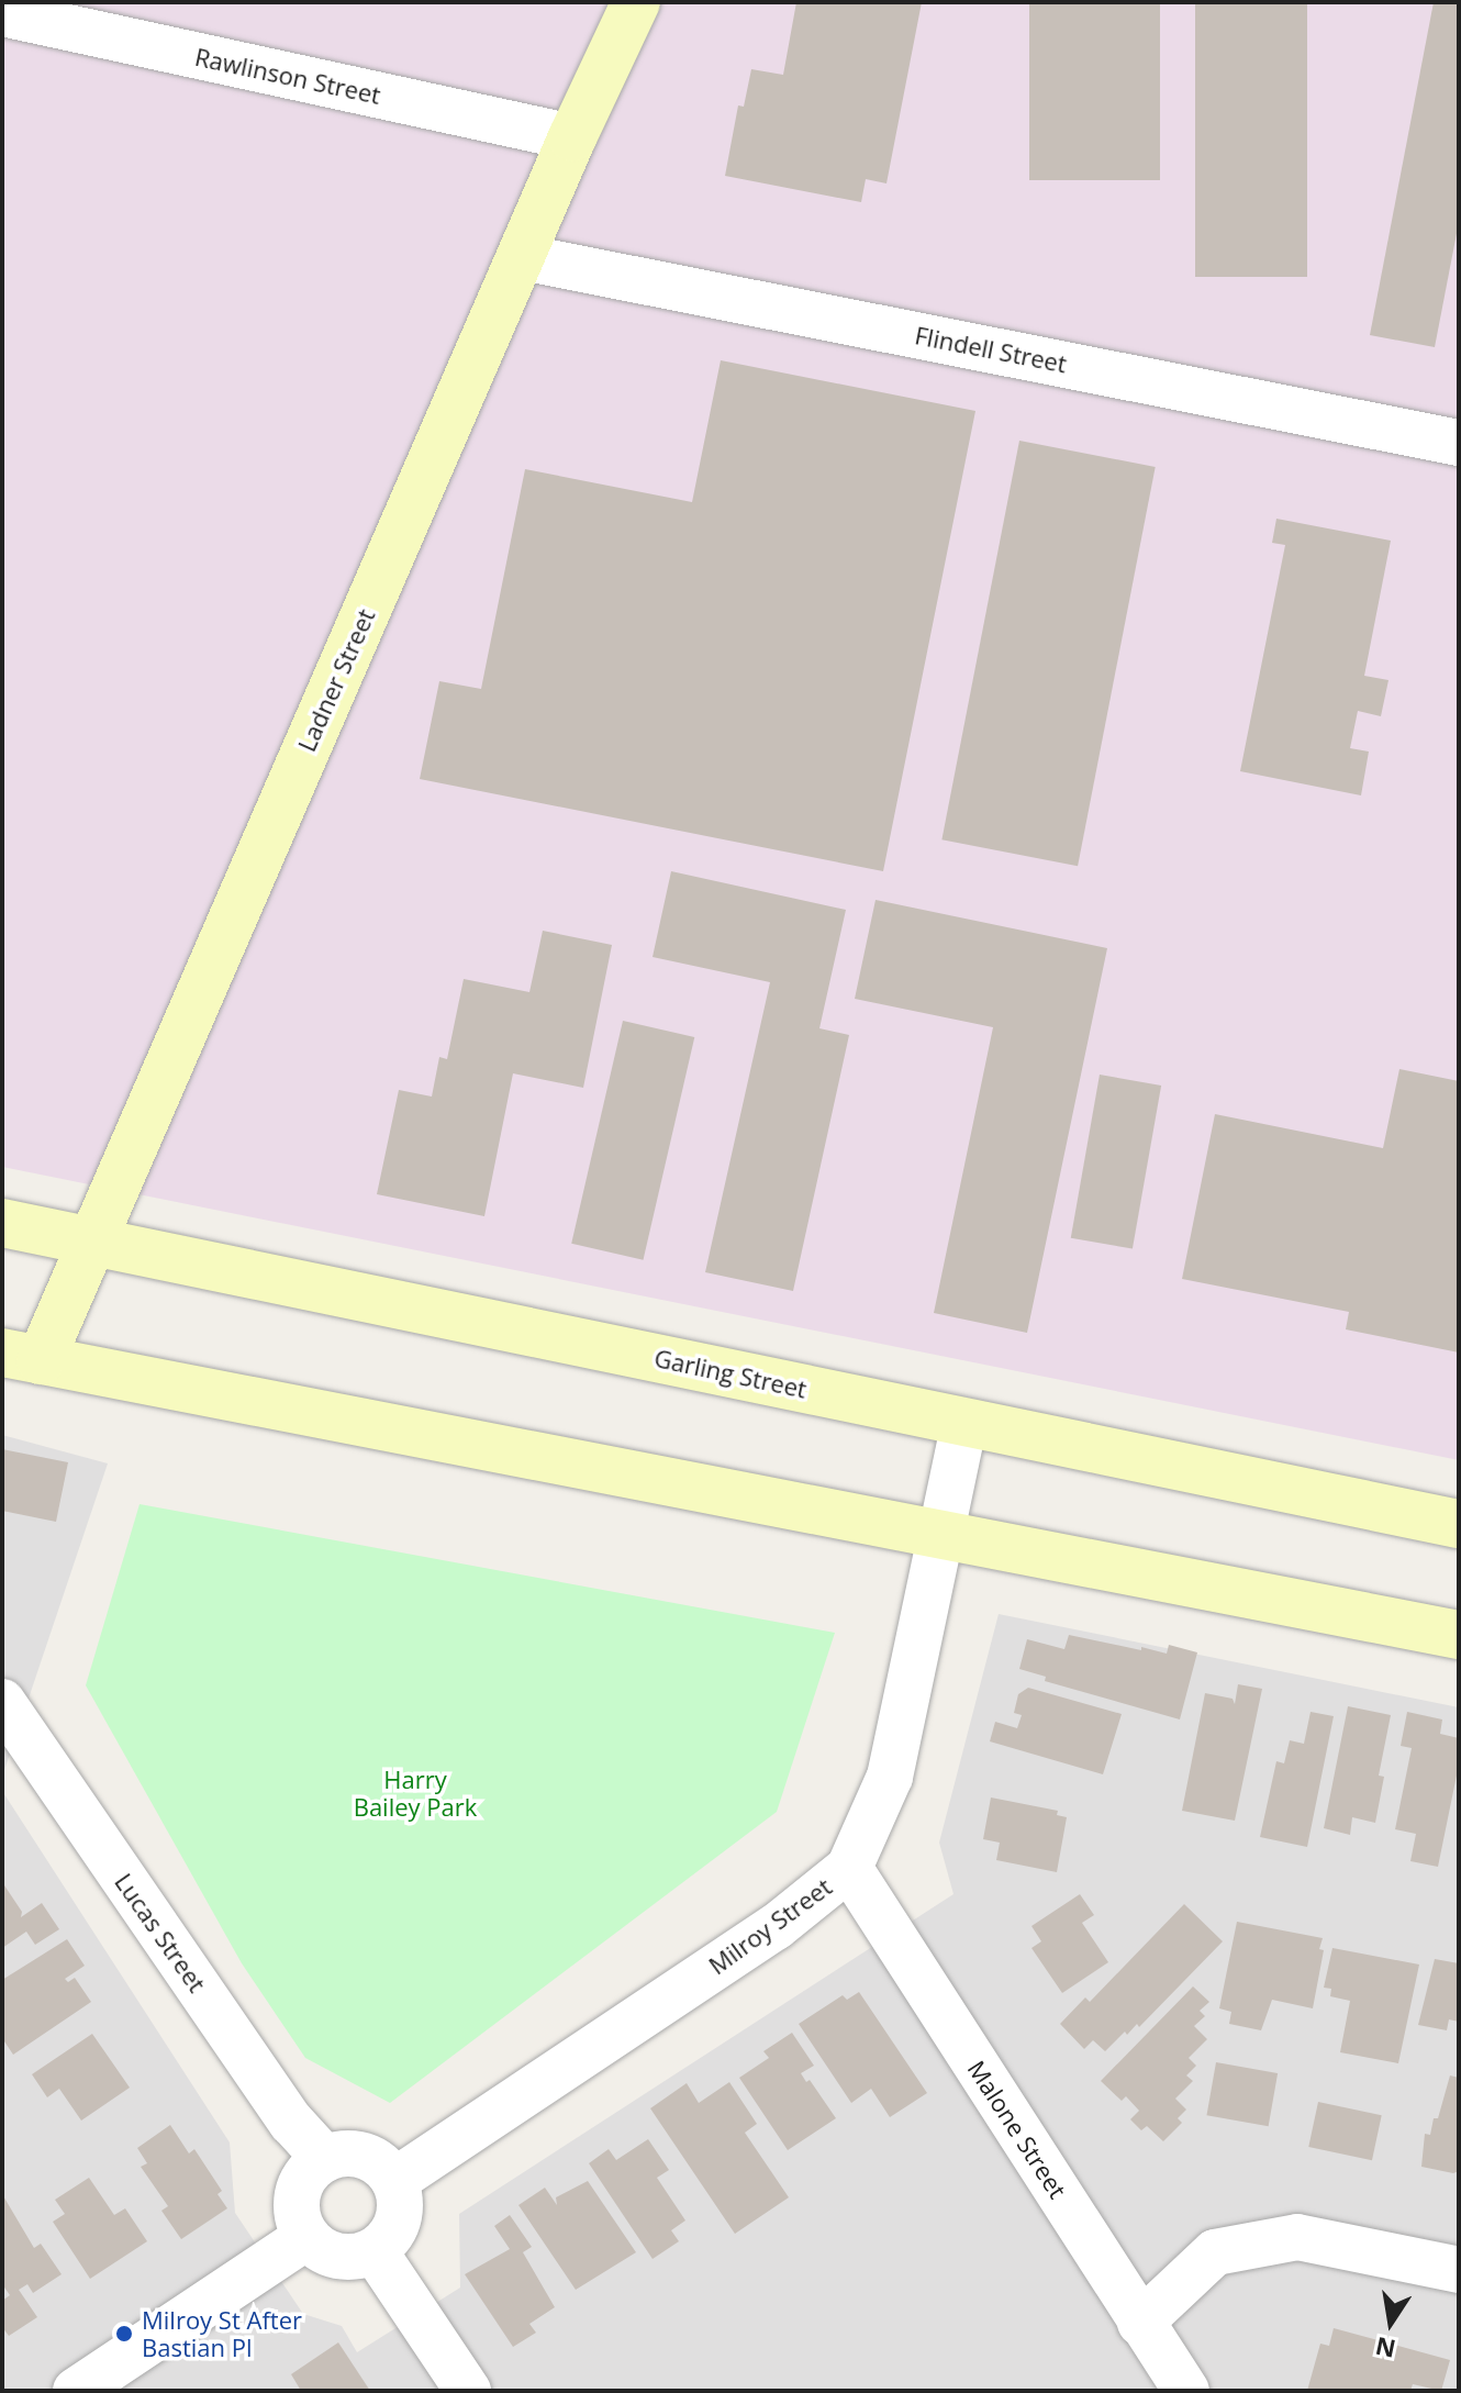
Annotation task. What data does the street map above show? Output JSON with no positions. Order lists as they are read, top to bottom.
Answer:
{
  "streets": {
    "street": [
      "Rawlinson Street",
      "Flindell Street",
      "Ladner Street",
      "Garling Street",
      "Milroy Street",
      "Lucas Street",
      "Malone Street"
    ]
  },
  "crossings": [
    ["Rawlinson Street", "Ladner Street"],
    ["Flindell Street", "Ladner Street"],
    ["Ladner Street", "Garling Street"],
    ["Garling Street", "Milroy Street"],
    ["Milroy Street", "Lucas Street"],
    ["Milroy Street", "Malone Street"]
  ],
  "parks": ["Harry Bailey Park"],
  "places": ["Milroy St After Bastian Pl"],
  "north": "bottom"
}
